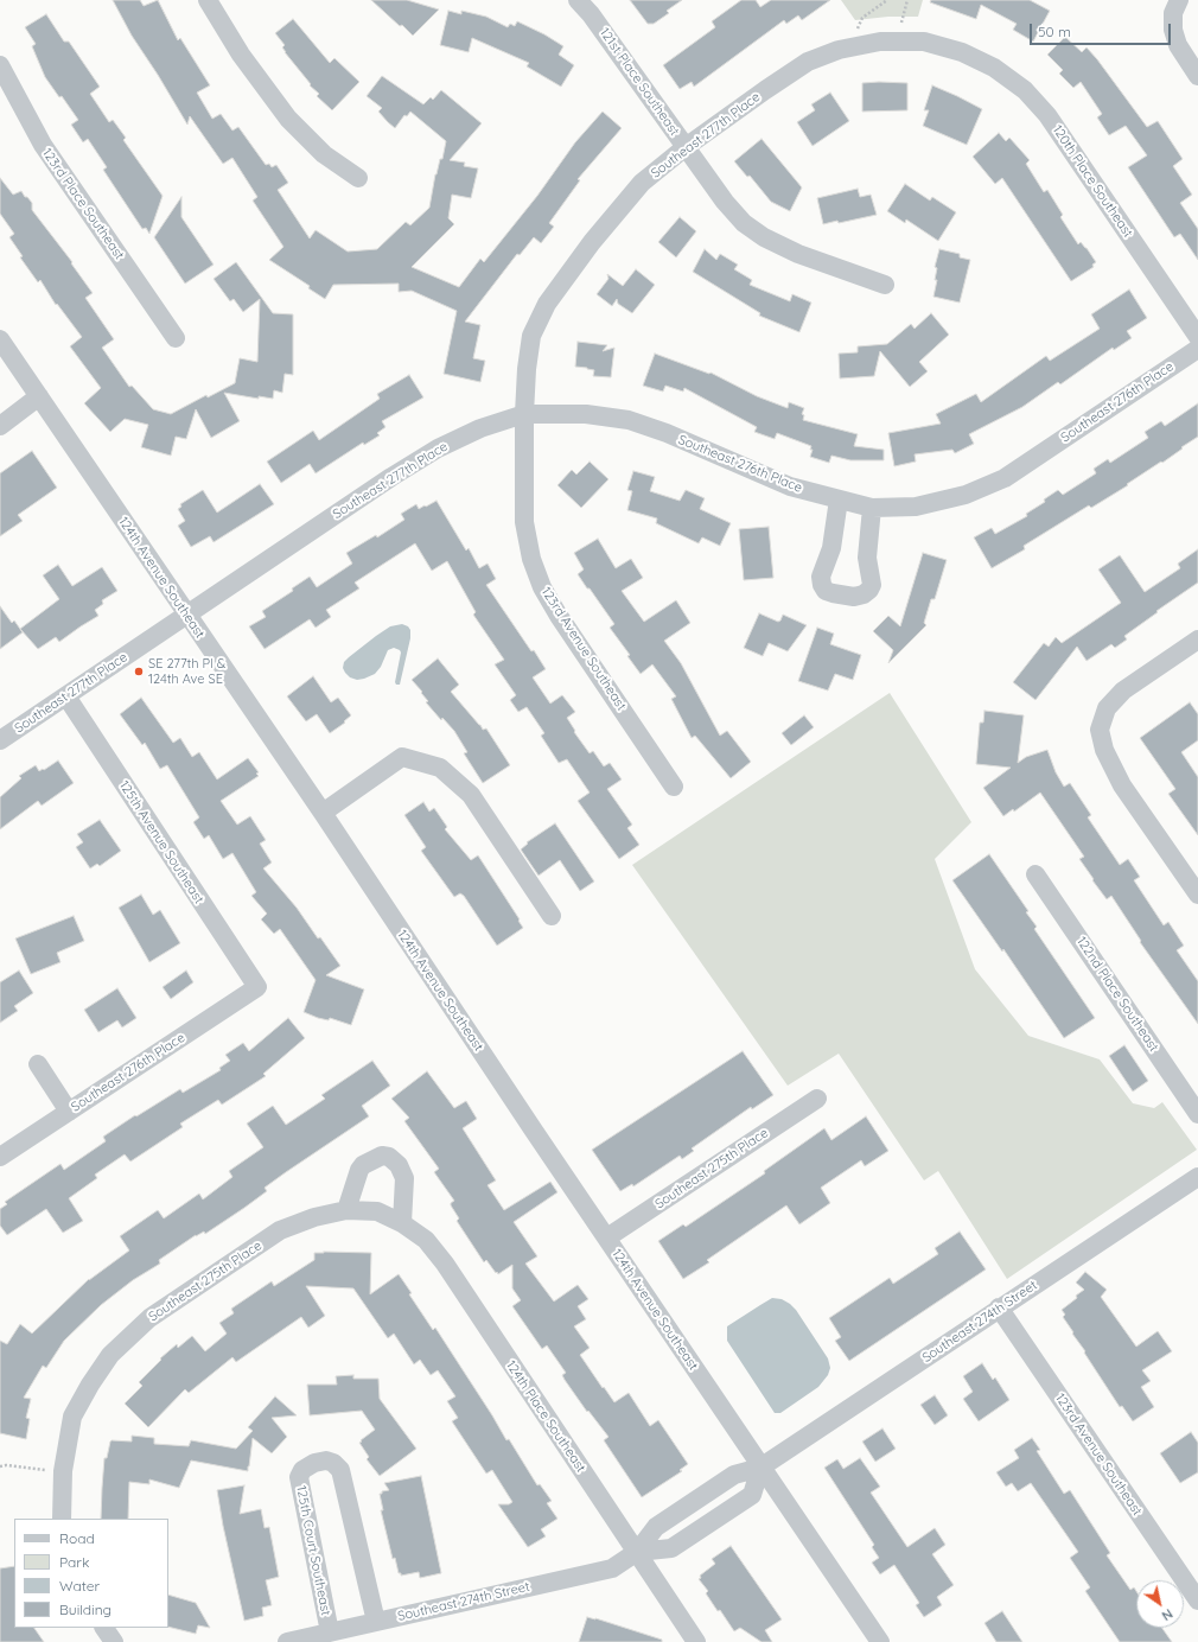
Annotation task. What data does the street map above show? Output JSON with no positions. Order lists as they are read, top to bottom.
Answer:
{
  "streets": {
    "street": [
      "121st Place Southeast",
      "Southeast 277th Place",
      "120th Place Southeast",
      "123rd Place Southeast",
      "Southeast 276th Place",
      "124th Avenue Southeast",
      "123rd Avenue Southeast",
      "125th Avenue Southeast",
      "122nd Place Southeast",
      "Southeast 275th Place",
      "Southeast 274th Street",
      "124th Place Southeast",
      "125th Court Southeast"
    ]
  },
  "crossings": [
    ["121st Place Southeast", "Southeast 277th Place"],
    ["Southeast 277th Place", "120th Place Southeast"],
    ["Southeast 277th Place", "Southeast 276th Place"],
    ["Southeast 277th Place", "124th Avenue Southeast"],
    ["Southeast 277th Place", "123rd Avenue Southeast"],
    ["Southeast 277th Place", "125th Avenue Southeast"],
    ["Southeast 276th Place", "123rd Avenue Southeast"],
    ["Southeast 276th Place", "125th Avenue Southeast"],
    ["124th Avenue Southeast", "Southeast 275th Place"],
    ["124th Avenue Southeast", "Southeast 274th Street"],
    ["123rd Avenue Southeast", "Southeast 274th Street"],
    ["Southeast 275th Place", "124th Place Southeast"],
    ["Southeast 274th Street", "124th Place Southeast"],
    ["Southeast 274th Street", "125th Court Southeast"]
  ],
  "places": ["SE 277th Pl & 124th Ave SE"],
  "legend": [
    "Road",
    "Park",
    "Water",
    "Building"
  ],
  "scale_bar": "50 m",
  "north": "bottom right"
}
